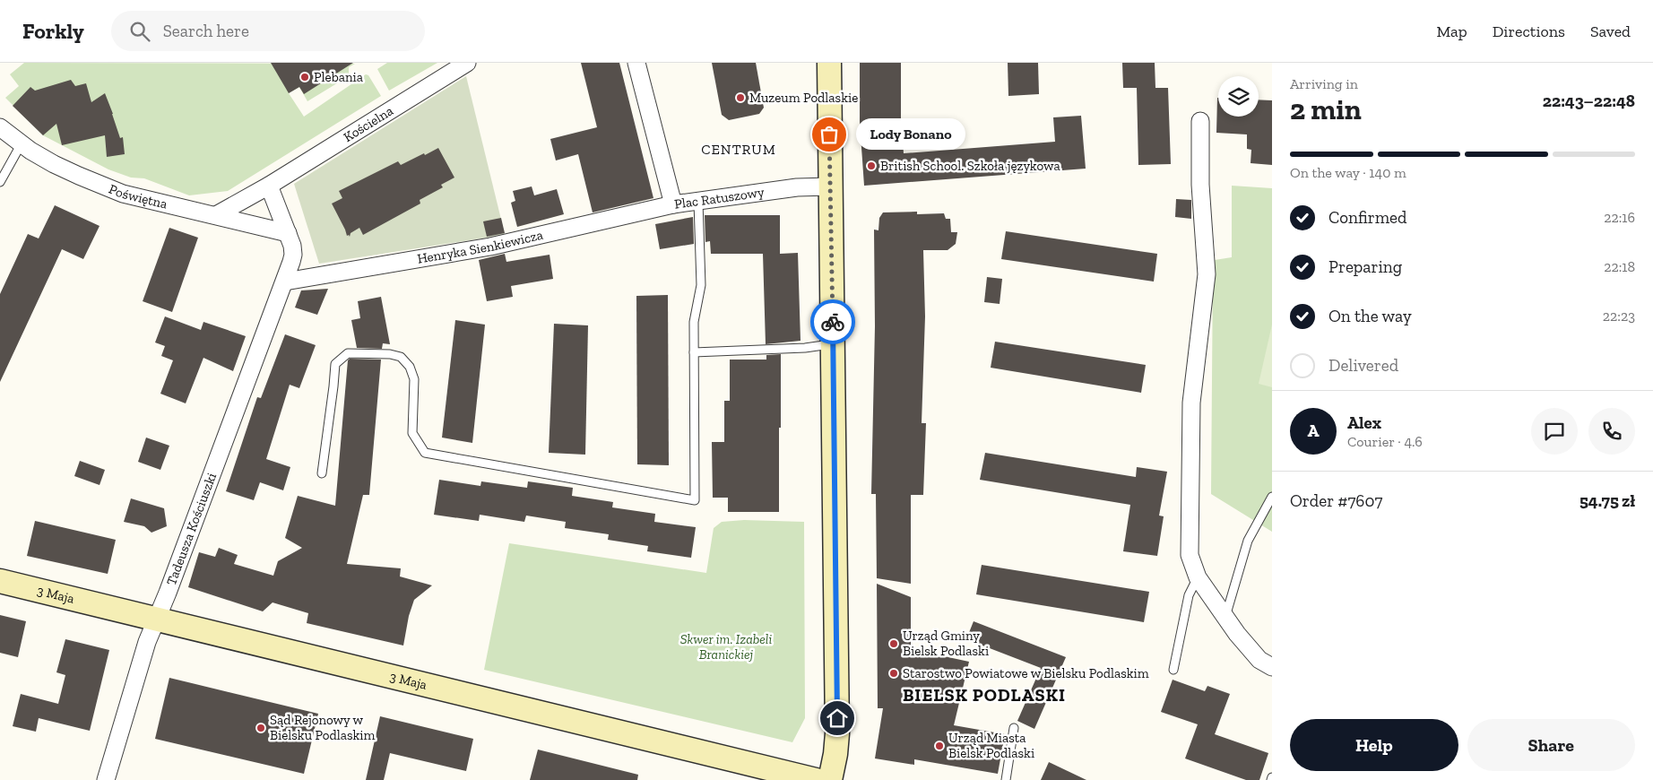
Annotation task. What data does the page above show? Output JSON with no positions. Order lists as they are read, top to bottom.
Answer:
{
  "streets": {
    "street": [
      "Kościelna",
      "Poświętna",
      "Plac Ratuszowy",
      "Henryka Sienkiewicza",
      "Tadeusza Kościuszki",
      "3 Maja"
    ]
  },
  "crossings": [
    ["Kościelna", "Poświętna"],
    ["Plac Ratuszowy", "Henryka Sienkiewicza"],
    ["Henryka Sienkiewicza", "Tadeusza Kościuszki"],
    ["Tadeusza Kościuszki", "3 Maja"]
  ],
  "districts": ["CENTRUM", "BIELSK PODLASKI"],
  "parks": ["Skwer im. Izabeli Branickiej"],
  "places": [
    "Plebania",
    "Muzeum Podlaskie",
    "Lody Bonano",
    "British School. Szkoła językowa",
    "Urząd Gminy Bielsk Podlaski",
    "Starostwo Powiatowe w Bielsku Podlaskim",
    "Sąd Rejonowy w Bielsku Podlaskim",
    "Urząd Miasta Bielsk Podlaski"
  ],
  "page": {
    "header": "Forkly",
    "search": "Search here",
    "nav": ["Map", "Directions", "Saved"],
    "heading": ["2 min", "Arriving in", "22:43–22:48"],
    "panel": [
      "Alex",
      "Courier · 4.6",
      "Order #7607",
      "54.75 zł"
    ],
    "bubble": "Lody Bonano",
    "bar": "On the way · 140 m",
    "list": [
      ["Confirmed", "22:16"],
      ["Preparing", "22:18"],
      ["On the way", "22:23"],
      "Delivered"
    ],
    "round": "A",
    "buttons": ["Help", "Share"]
  }
}
